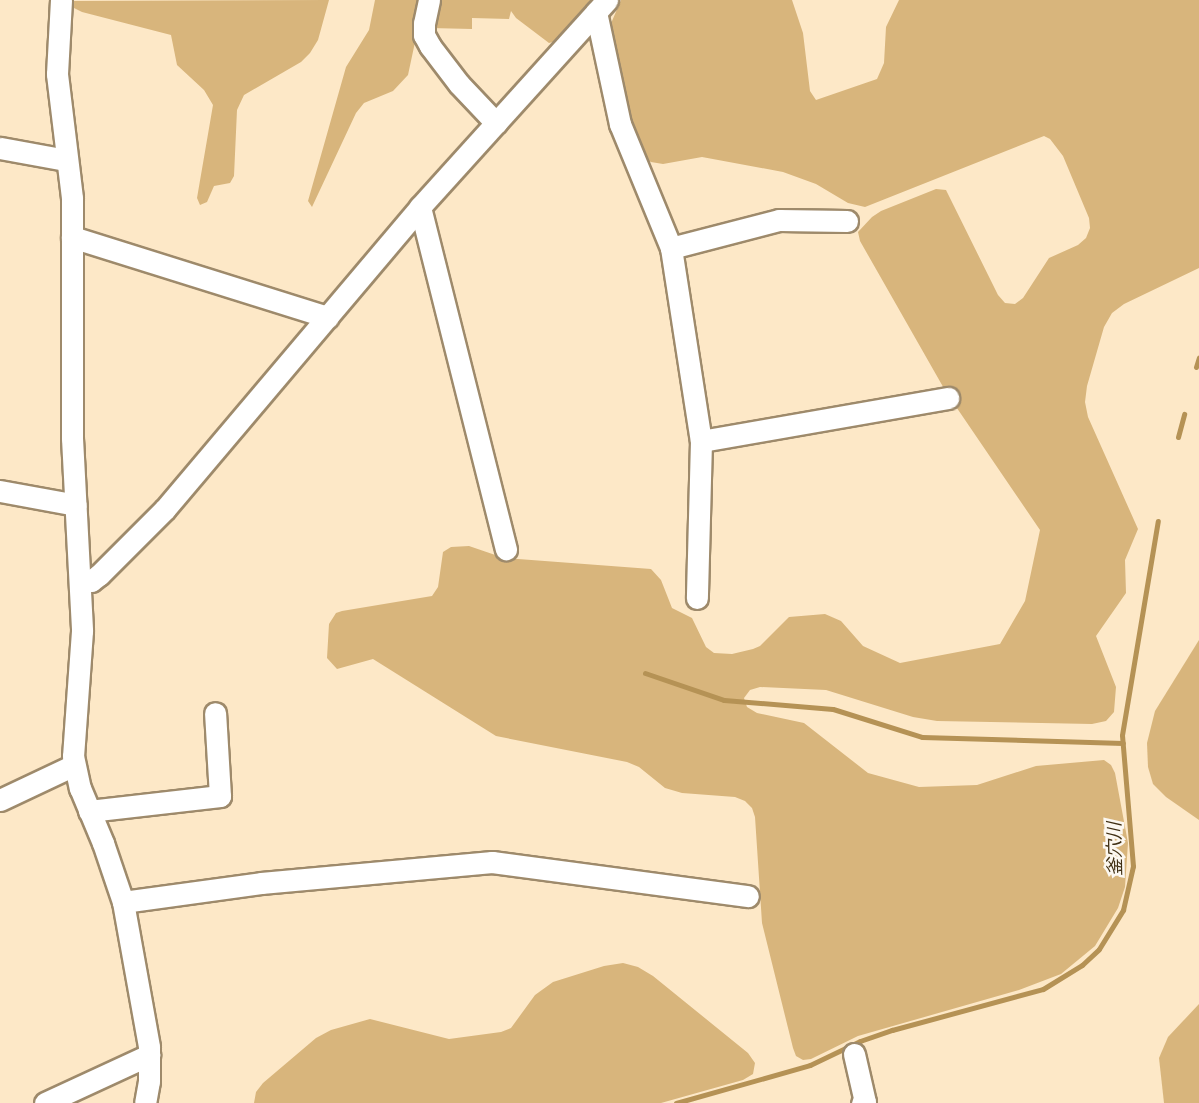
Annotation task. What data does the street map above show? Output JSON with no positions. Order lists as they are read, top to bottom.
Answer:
{
  "water": ["釜穴川"]
}
